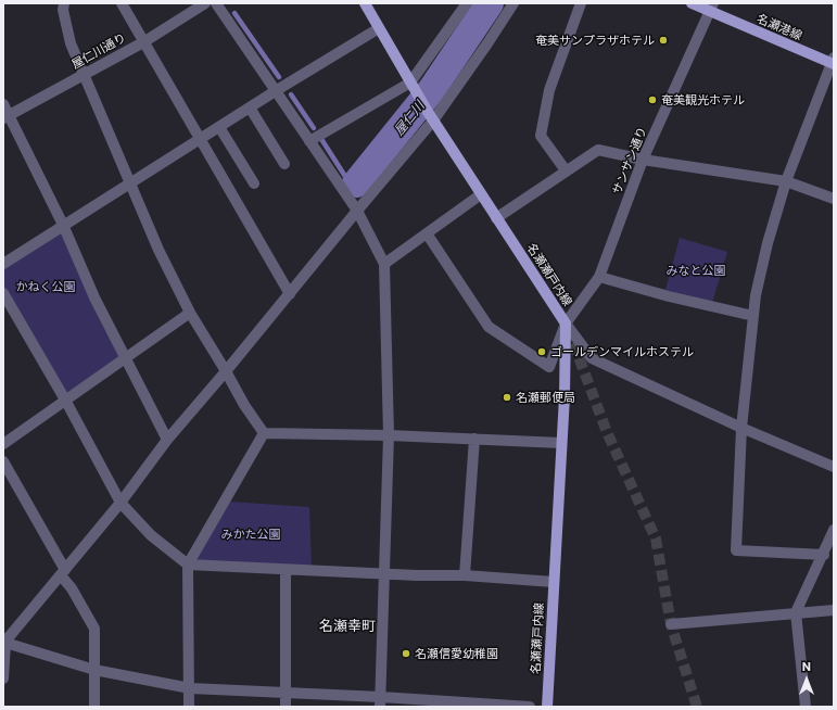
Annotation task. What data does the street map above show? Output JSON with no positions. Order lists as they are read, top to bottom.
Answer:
{
  "streets": {
    "main road": ["名瀬港線", "名瀬瀬戸内線"],
    "street": ["屋仁川通り", "サンサン通り"]
  },
  "crossings": [
    ["名瀬港線", "サンサン通り"],
    ["サンサン通り", "名瀬瀬戸内線"]
  ],
  "districts": ["名瀬幸町"],
  "water": ["屋仁川"],
  "parks": ["みなと公園", "かねく公園", "みかた公園"],
  "places": [
    "奄美サンプラザホテル",
    "奄美観光ホテル",
    "ゴールデンマイルホステル",
    "名瀬郵便局",
    "名瀬信愛幼稚園"
  ],
  "north": "top"
}
